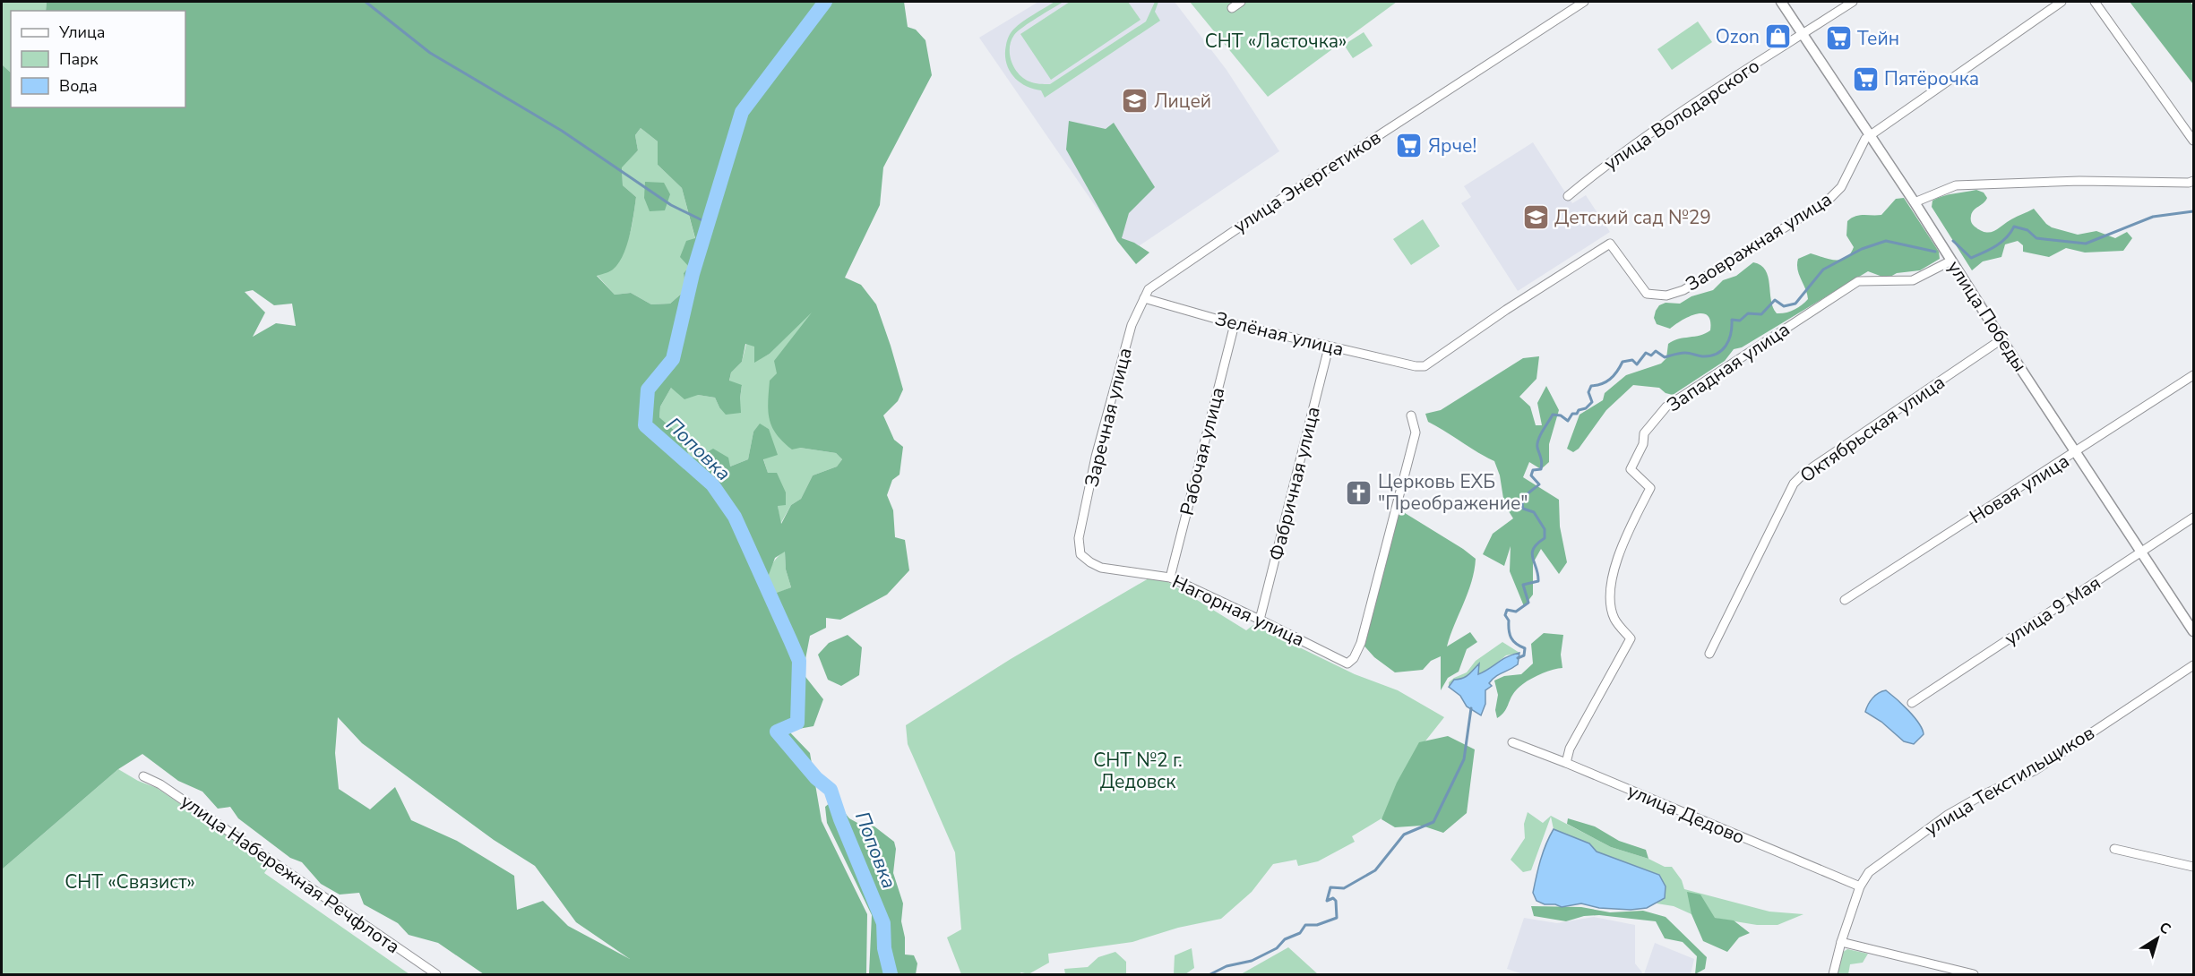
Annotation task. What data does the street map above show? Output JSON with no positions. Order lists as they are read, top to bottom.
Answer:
{
  "streets": {
    "street": [
      "улица Володарского",
      "улица Энергетиков",
      "Заовражная улица",
      "улица Победы",
      "Зелёная улица",
      "Западная улица",
      "Заречная улица",
      "Октябрьская улица",
      "Рабочая улица",
      "Фабричная улица",
      "Новая улица",
      "Нагорная улица",
      "улица 9 Мая",
      "улица Текстильщиков",
      "улица Дедово",
      "улица Набережная Речфлота"
    ]
  },
  "crossings": [
    ["улица Володарского", "улица Победы"],
    ["улица Энергетиков", "Зелёная улица"],
    ["улица Энергетиков", "Заречная улица"],
    ["Заовражная улица", "улица Победы"],
    ["Заовражная улица", "Зелёная улица"],
    ["улица Победы", "Западная улица"],
    ["улица Победы", "Октябрьская улица"],
    ["улица Победы", "Новая улица"],
    ["улица Победы", "улица 9 Мая"],
    ["Зелёная улица", "Заречная улица"],
    ["Зелёная улица", "Рабочая улица"],
    ["Зелёная улица", "Фабричная улица"],
    ["Западная улица", "улица Дедово"],
    ["Заречная улица", "Нагорная улица"],
    ["Рабочая улица", "Нагорная улица"],
    ["Фабричная улица", "Нагорная улица"],
    ["улица Текстильщиков", "улица Дедово"]
  ],
  "water": ["Поповка"],
  "parks": ["СНТ «Ласточка»", "СНТ №2 г. Дедовск", "СНТ «Связист»"],
  "places": {
    "shop": ["Ozon"],
    "supermarket": ["Тейн", "Пятёрочка", "Ярче!"],
    "school or university": ["Лицей", "Детский сад №29"],
    "church": ["Церковь ЕХБ \"Преображение\""]
  },
  "legend": ["Улица", "Парк", "Вода"],
  "north": "top right"
}
